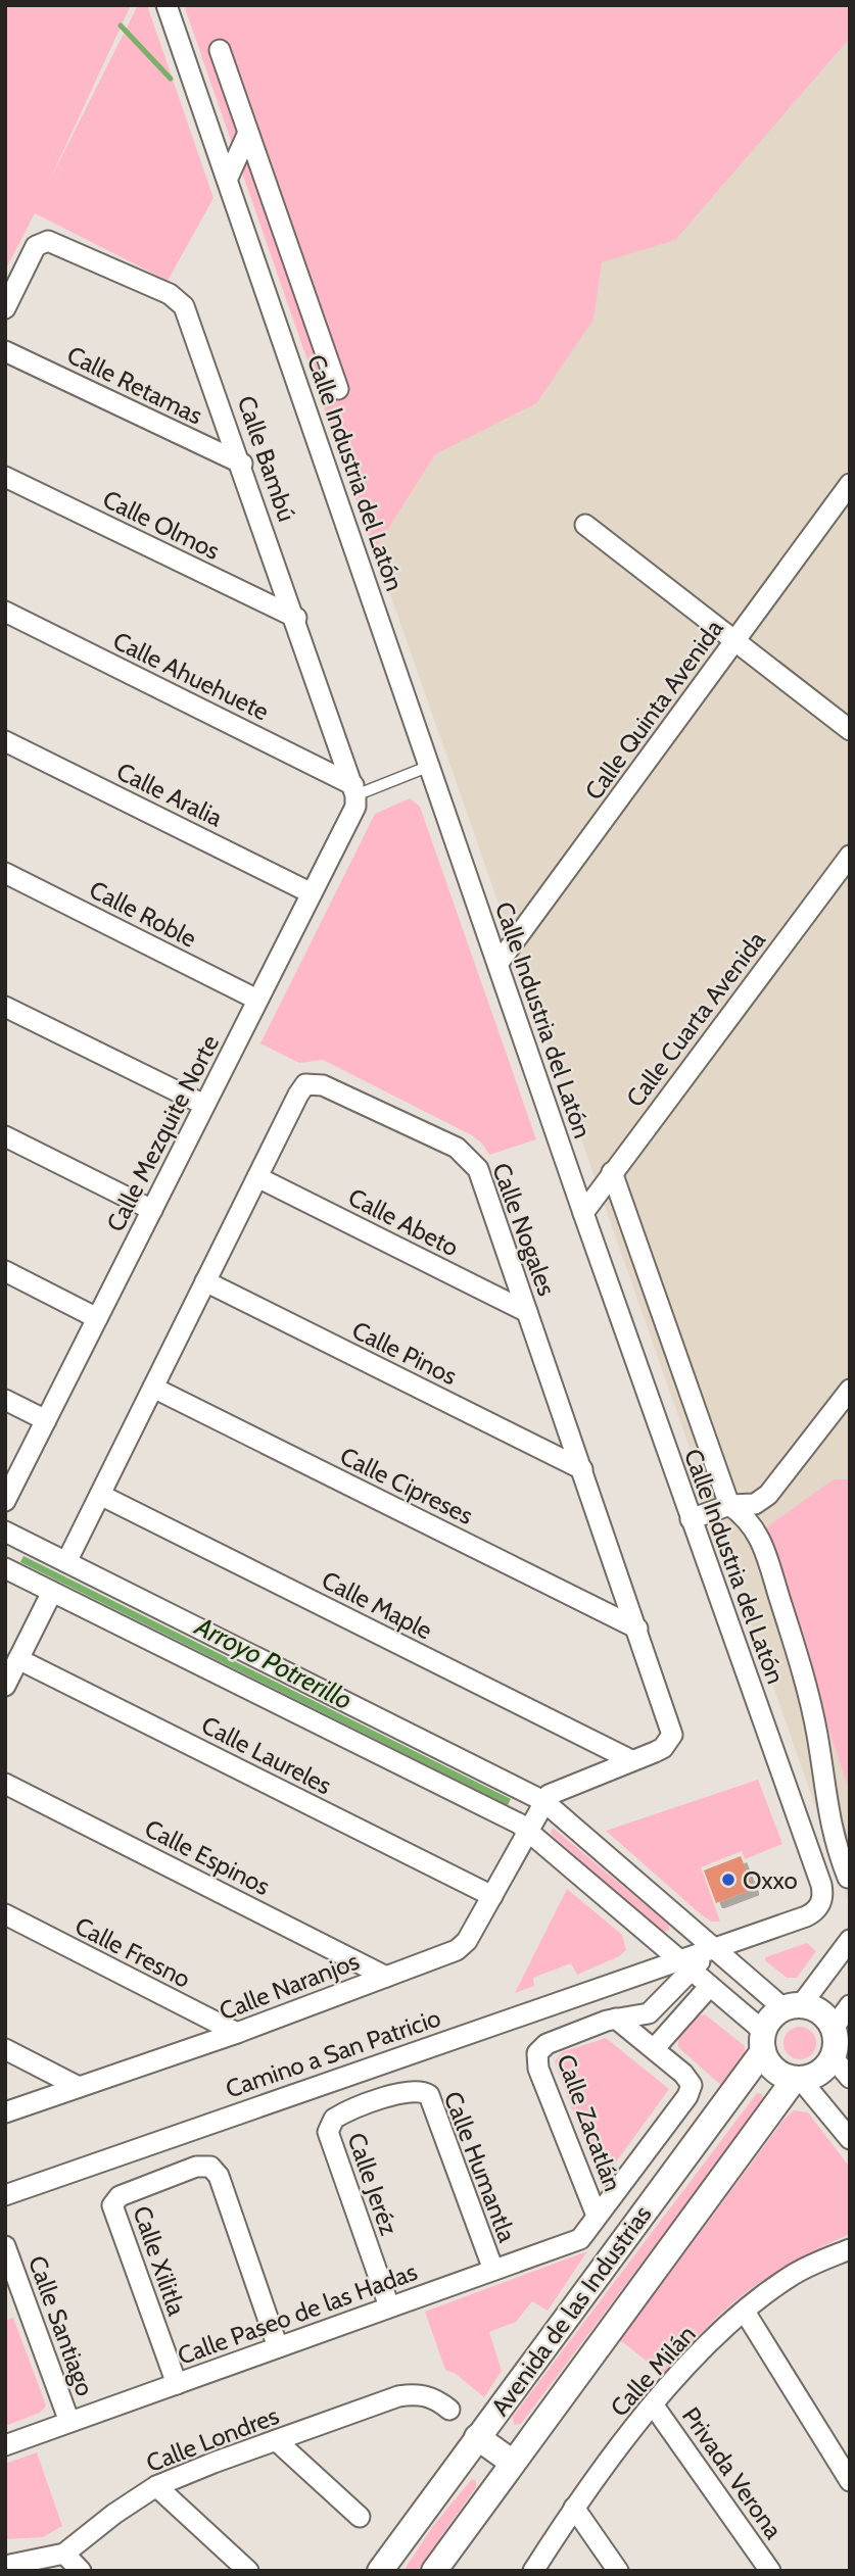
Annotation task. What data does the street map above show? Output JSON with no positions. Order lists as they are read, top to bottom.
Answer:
{
  "streets": {
    "street": [
      "Calle Retamas",
      "Calle Bambú",
      "Calle Industria del Latón",
      "Calle Olmos",
      "Calle Ahuehuete",
      "Calle Quinta Avenida",
      "Calle Aralia",
      "Calle Roble",
      "Calle Cuarta Avenida",
      "Calle Mezquite Norte",
      "Calle Abeto",
      "Calle Nogales",
      "Calle Pinos",
      "Calle Cipreses",
      "Calle Maple",
      "Calle Laureles",
      "Calle Espinos",
      "Calle Fresno",
      "Calle Naranjos",
      "Camino a San Patricio",
      "Calle Zacatlán",
      "Calle Humantla",
      "Calle Jeréz",
      "Calle Xilitla",
      "Avenida de las Industrias",
      "Calle Paseo de las Hadas",
      "Calle Santiago",
      "Calle Milán",
      "Calle Londres",
      "Privada Verona"
    ]
  },
  "crossings": [
    ["Calle Retamas", "Calle Bambú"],
    ["Calle Bambú", "Calle Olmos"],
    ["Calle Bambú", "Calle Ahuehuete"],
    ["Calle Bambú", "Calle Mezquite Norte"],
    ["Calle Industria del Latón", "Calle Quinta Avenida"],
    ["Calle Industria del Latón", "Calle Cuarta Avenida"],
    ["Calle Ahuehuete", "Calle Mezquite Norte"],
    ["Calle Aralia", "Calle Mezquite Norte"],
    ["Calle Roble", "Calle Mezquite Norte"],
    ["Calle Abeto", "Calle Nogales"],
    ["Calle Nogales", "Calle Pinos"],
    ["Calle Nogales", "Calle Cipreses"],
    ["Calle Nogales", "Calle Maple"],
    ["Calle Nogales", "Calle Naranjos"],
    ["Calle Laureles", "Calle Naranjos"],
    ["Calle Espinos", "Calle Naranjos"],
    ["Calle Fresno", "Calle Naranjos"],
    ["Calle Zacatlán", "Calle Paseo de las Hadas"],
    ["Calle Humantla", "Calle Jeréz"],
    ["Calle Humantla", "Calle Paseo de las Hadas"],
    ["Calle Jeréz", "Calle Paseo de las Hadas"],
    ["Calle Xilitla", "Calle Paseo de las Hadas"],
    ["Calle Paseo de las Hadas", "Calle Santiago"],
    ["Calle Milán", "Privada Verona"]
  ],
  "water": ["Arroyo Potrerillo"],
  "places": ["Oxxo"]
}
